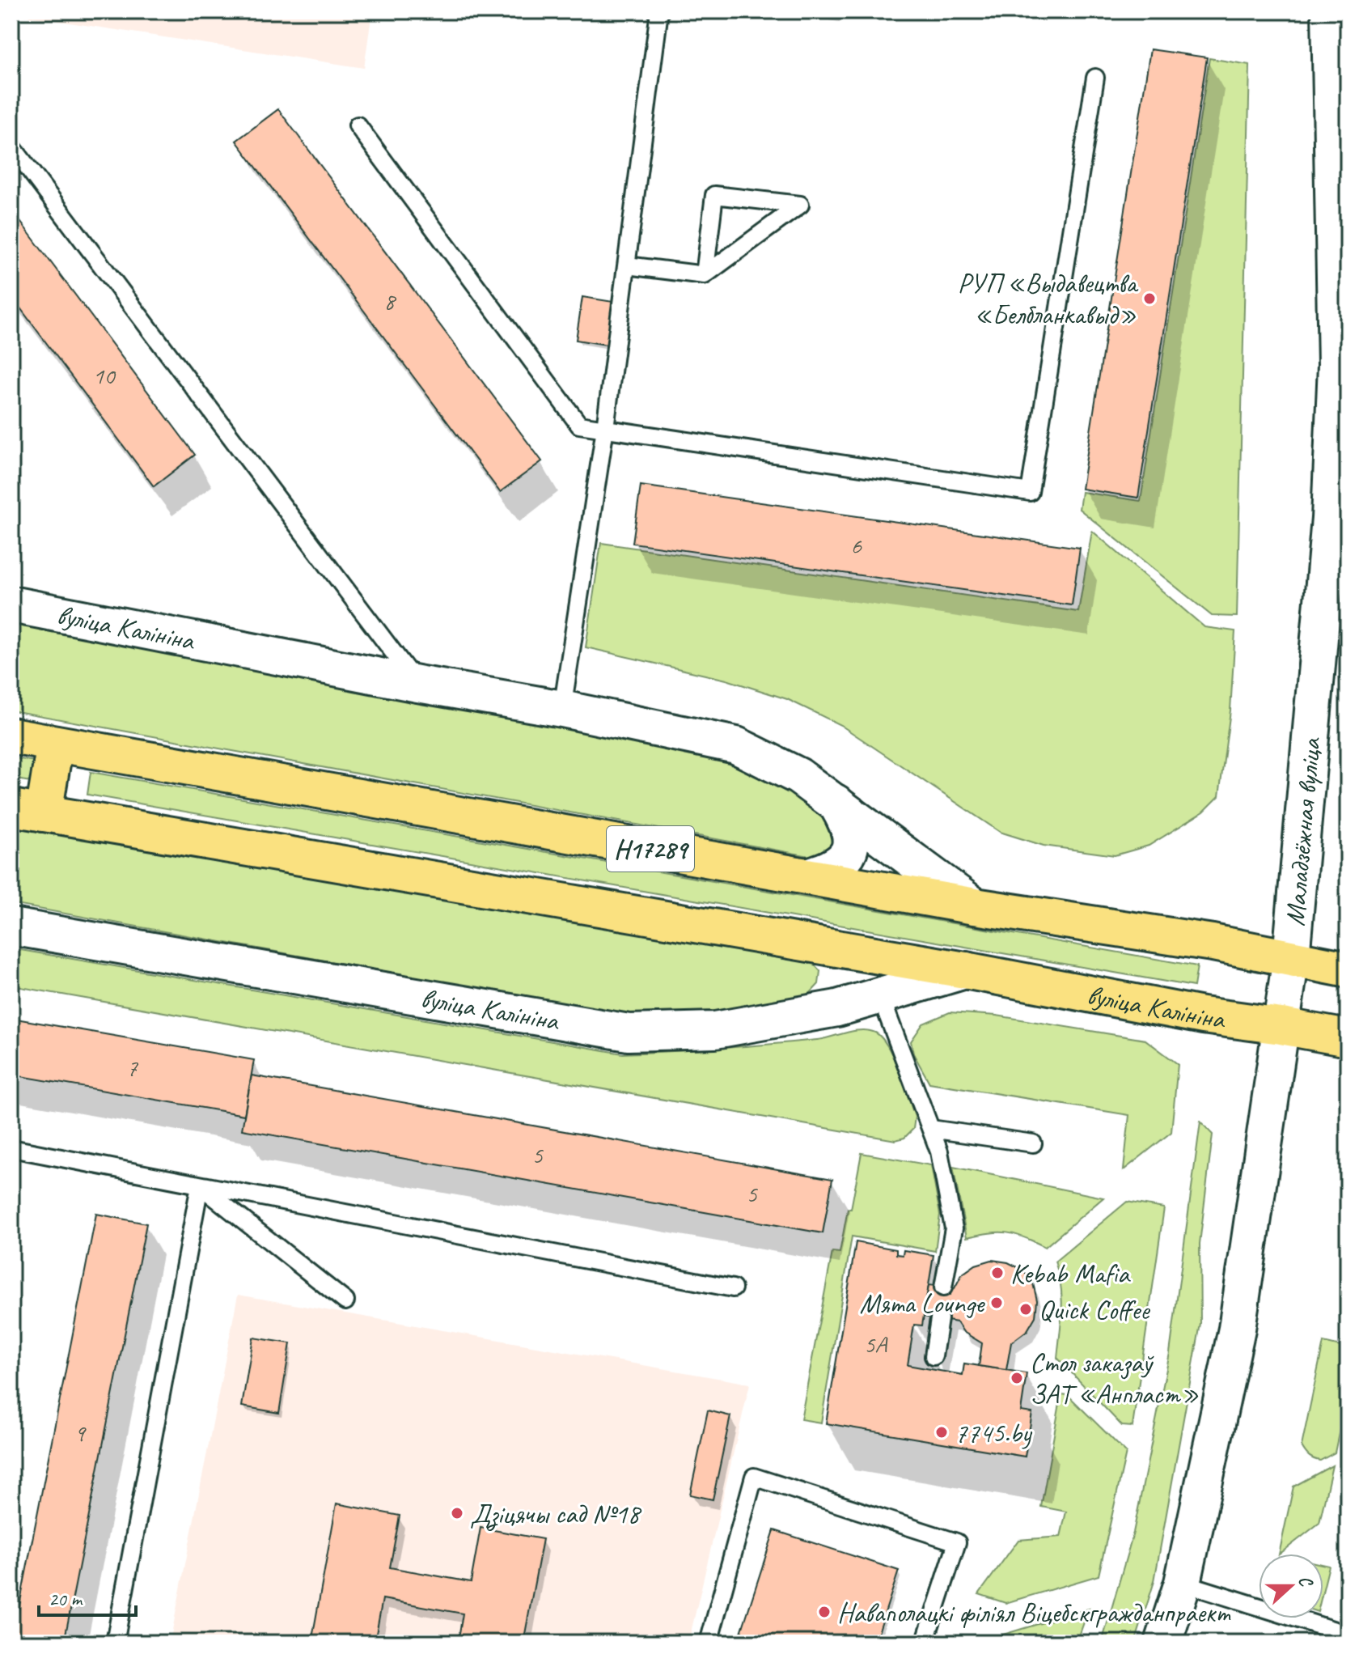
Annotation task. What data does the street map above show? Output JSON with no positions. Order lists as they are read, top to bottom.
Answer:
{
  "streets": {
    "main road": ["вуліца Калініна", "Н17289"],
    "street": ["Маладзёжная вуліца"]
  },
  "crossings": [
    ["вуліца Калініна", "Маладзёжная вуліца"]
  ],
  "places": [
    "РУП «Выдавецтва «Белбланкавыд»",
    "Kebab Mafia",
    "Мята Lounge",
    "Quick Coffee",
    "Стол заказаў ЗАТ «Анпласт»",
    "7745.by",
    "Дзіцячы сад №18",
    "Наваполацкі філіял Віцебскгражданпраект"
  ],
  "house_numbers": [
    "8",
    "10",
    "6",
    "7",
    "5",
    "5",
    "5А",
    "9"
  ],
  "scale_bar": "20 m",
  "north": "right"
}
